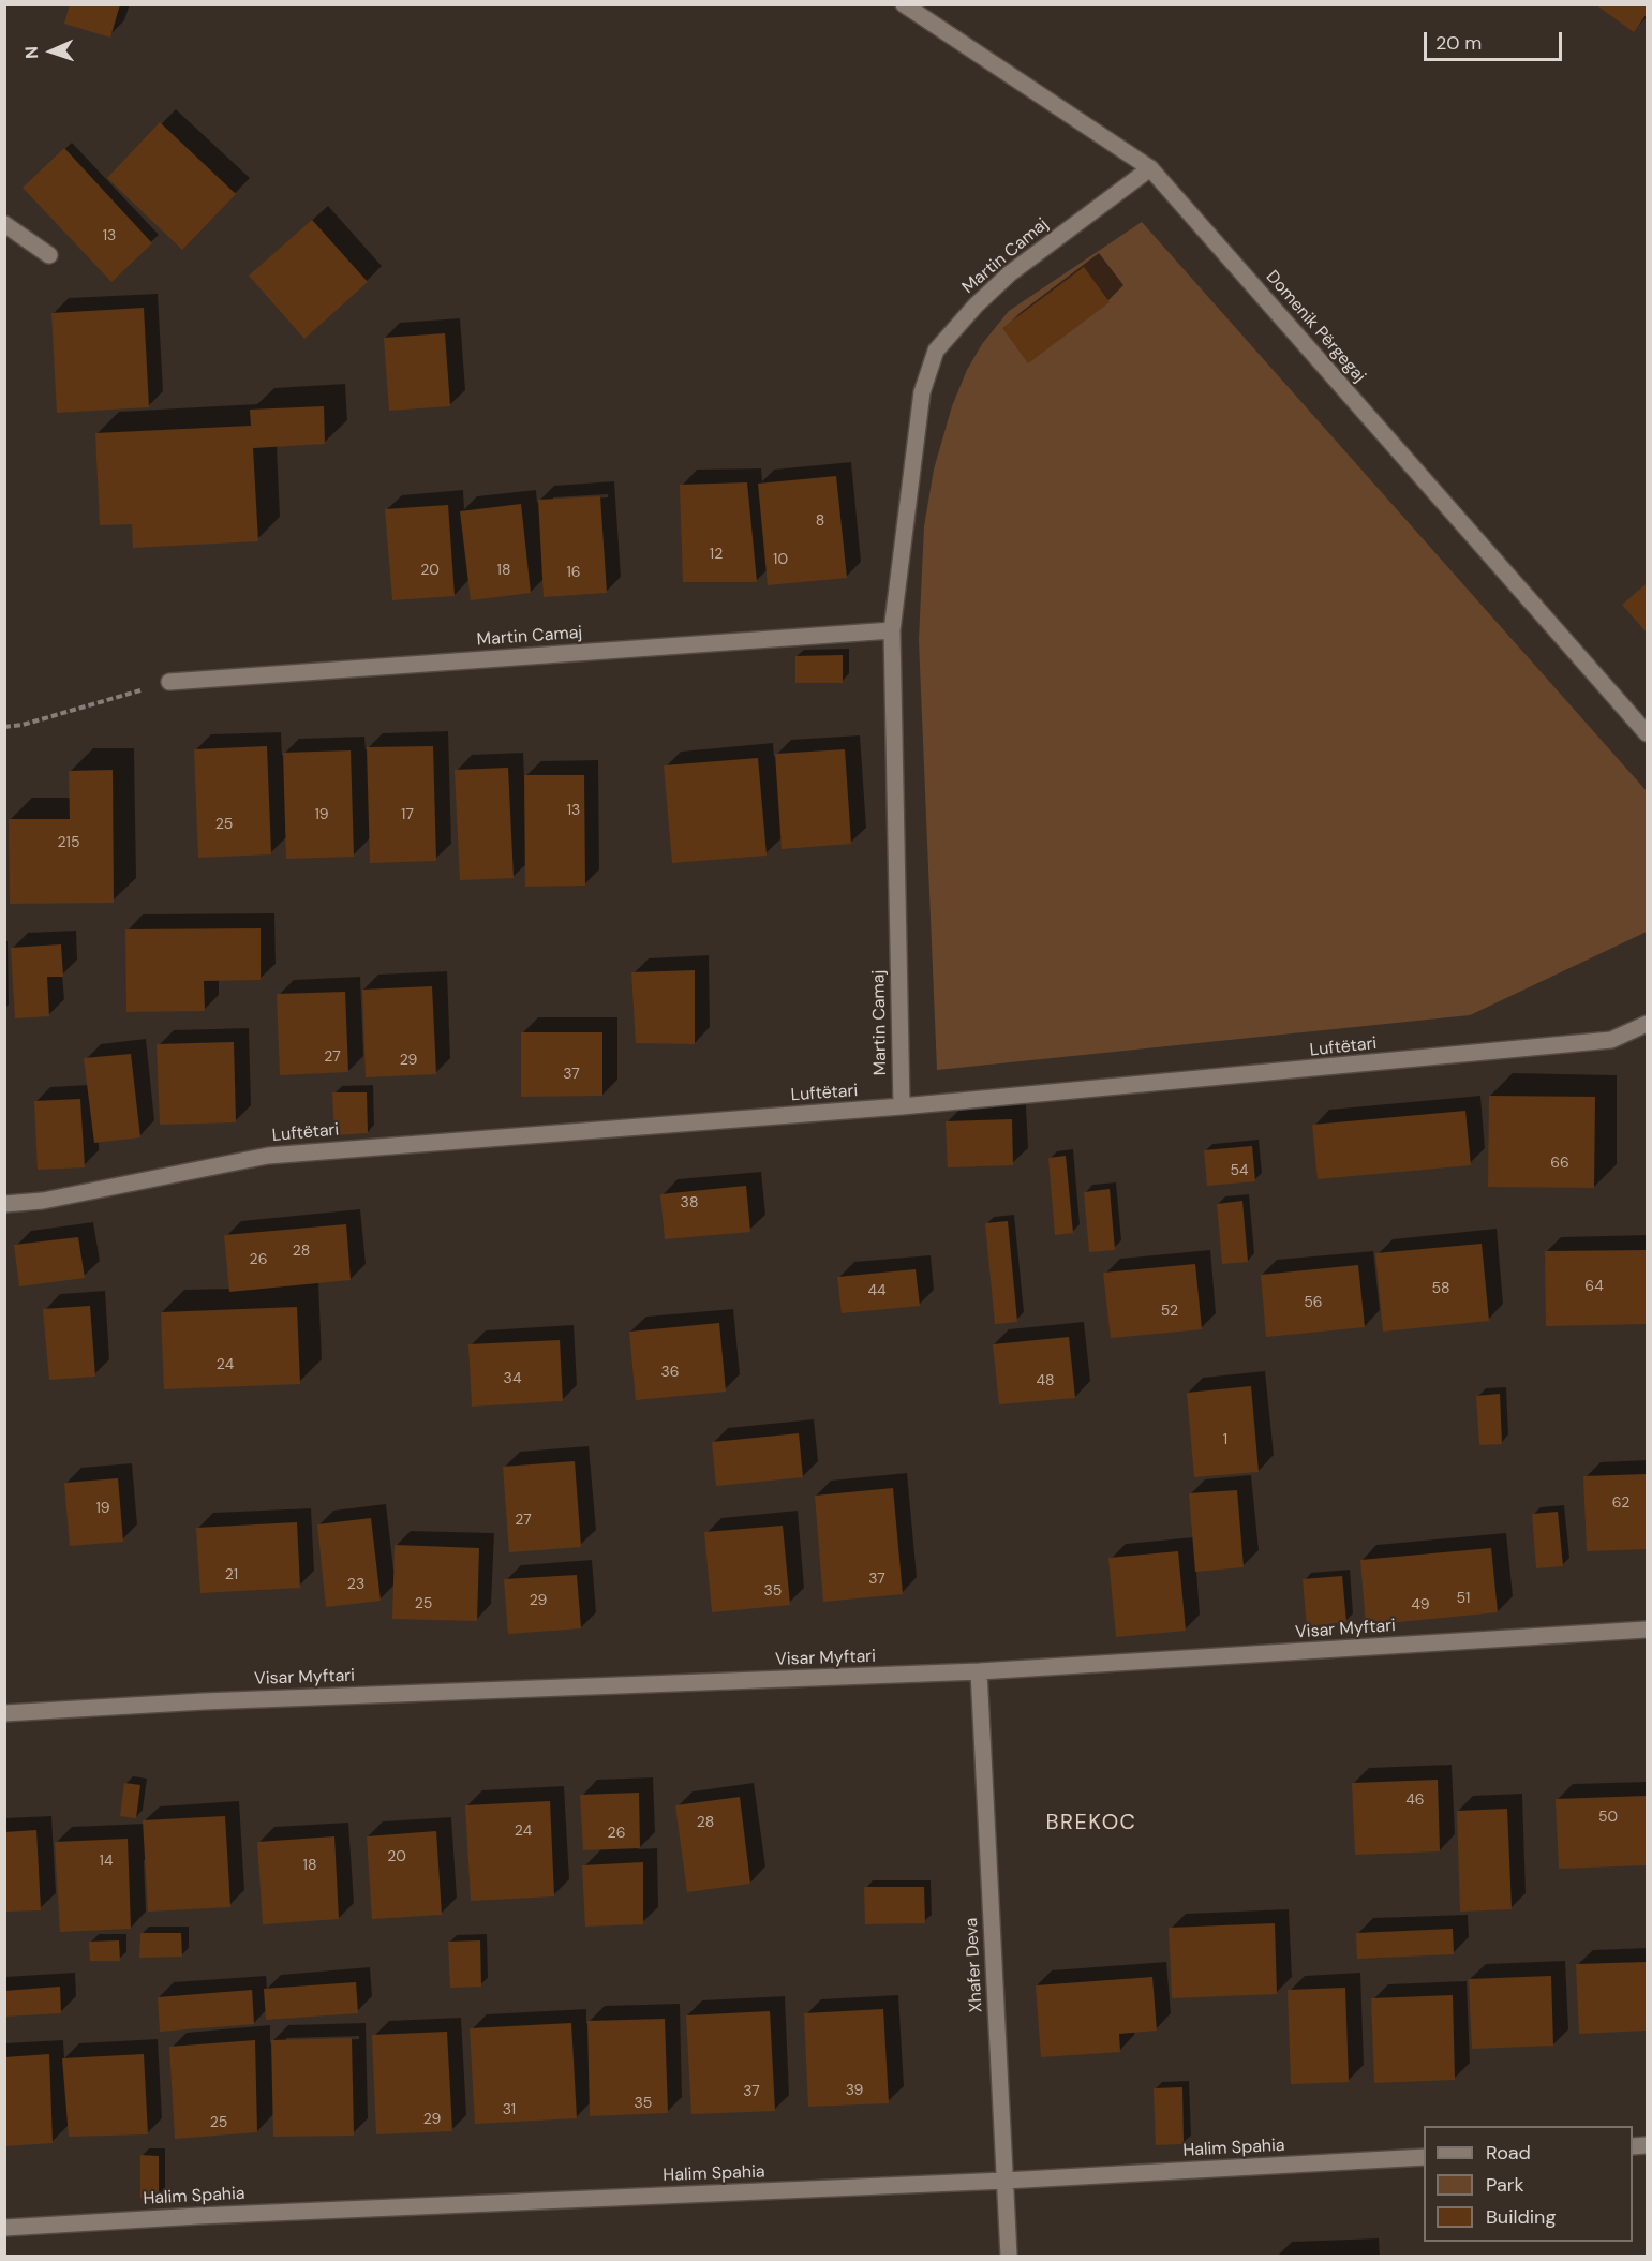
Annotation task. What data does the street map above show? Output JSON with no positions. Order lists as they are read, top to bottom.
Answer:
{
  "streets": {
    "street": [
      "Martin Camaj",
      "Domenik Përgegaj",
      "Luftëtari",
      "Visar Myftari",
      "Xhafer Deva",
      "Halim Spahia"
    ]
  },
  "crossings": [
    ["Martin Camaj", "Domenik Përgegaj"],
    ["Martin Camaj", "Luftëtari"],
    ["Visar Myftari", "Xhafer Deva"],
    ["Xhafer Deva", "Halim Spahia"]
  ],
  "districts": ["BREKOC"],
  "house_numbers": [
    "13",
    "8",
    "12",
    "10",
    "20",
    "18",
    "16",
    "13",
    "19",
    "17",
    "25",
    "215",
    "27",
    "29",
    "37",
    "66",
    "54",
    "38",
    "28",
    "26",
    "64",
    "58",
    "44",
    "56",
    "52",
    "24",
    "36",
    "34",
    "48",
    "1",
    "62",
    "19",
    "27",
    "21",
    "37",
    "23",
    "35",
    "51",
    "29",
    "25",
    "49",
    "46",
    "50",
    "28",
    "24",
    "26",
    "20",
    "14",
    "18",
    "39",
    "37",
    "35",
    "31",
    "29",
    "25"
  ],
  "legend": ["Road", "Park", "Building"],
  "scale_bar": "20 m",
  "north": "left"
}
